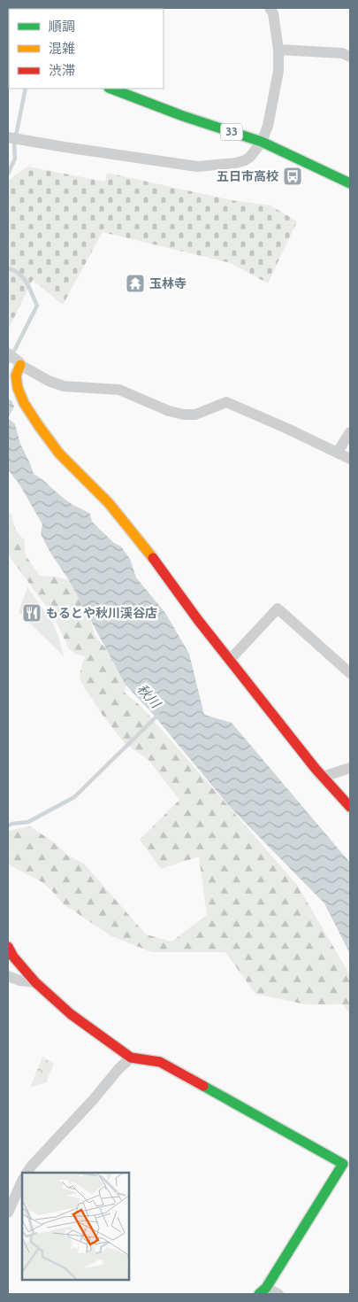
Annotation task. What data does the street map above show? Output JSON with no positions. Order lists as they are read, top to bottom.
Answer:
{
  "streets": {
    "street": ["33"]
  },
  "water": ["秋川"],
  "places": {
    "bus stop": ["五日市高校"],
    "temple": ["玉林寺"],
    "restaurant": ["もるとや秋川渓谷店"]
  },
  "legend": ["順調", "混雑", "渋滞"]
}
